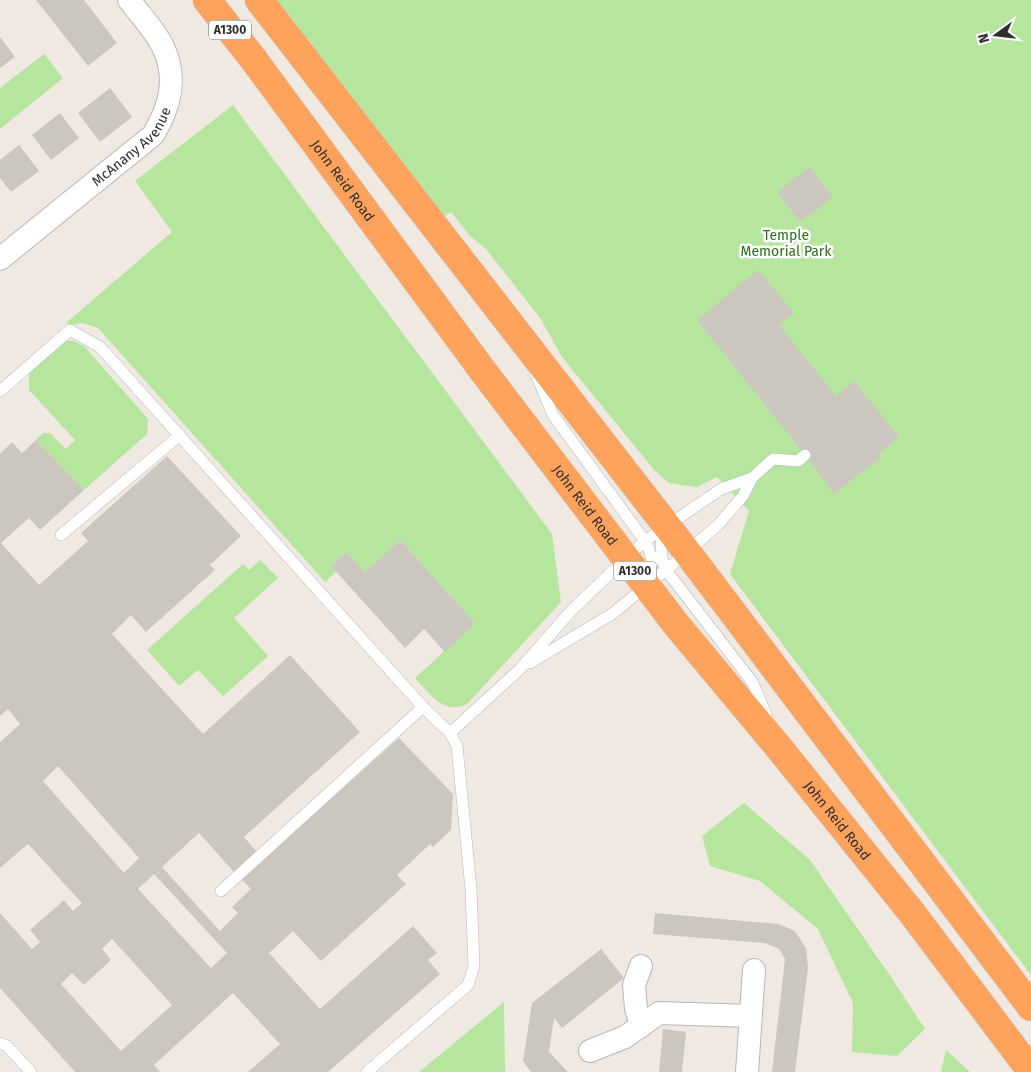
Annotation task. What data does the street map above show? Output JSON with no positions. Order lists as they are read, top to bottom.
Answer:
{
  "streets": {
    "highway": ["A1300", "John Reid Road"],
    "street": ["McAnany Avenue"]
  },
  "parks": ["Temple Memorial Park"],
  "north": "left"
}
